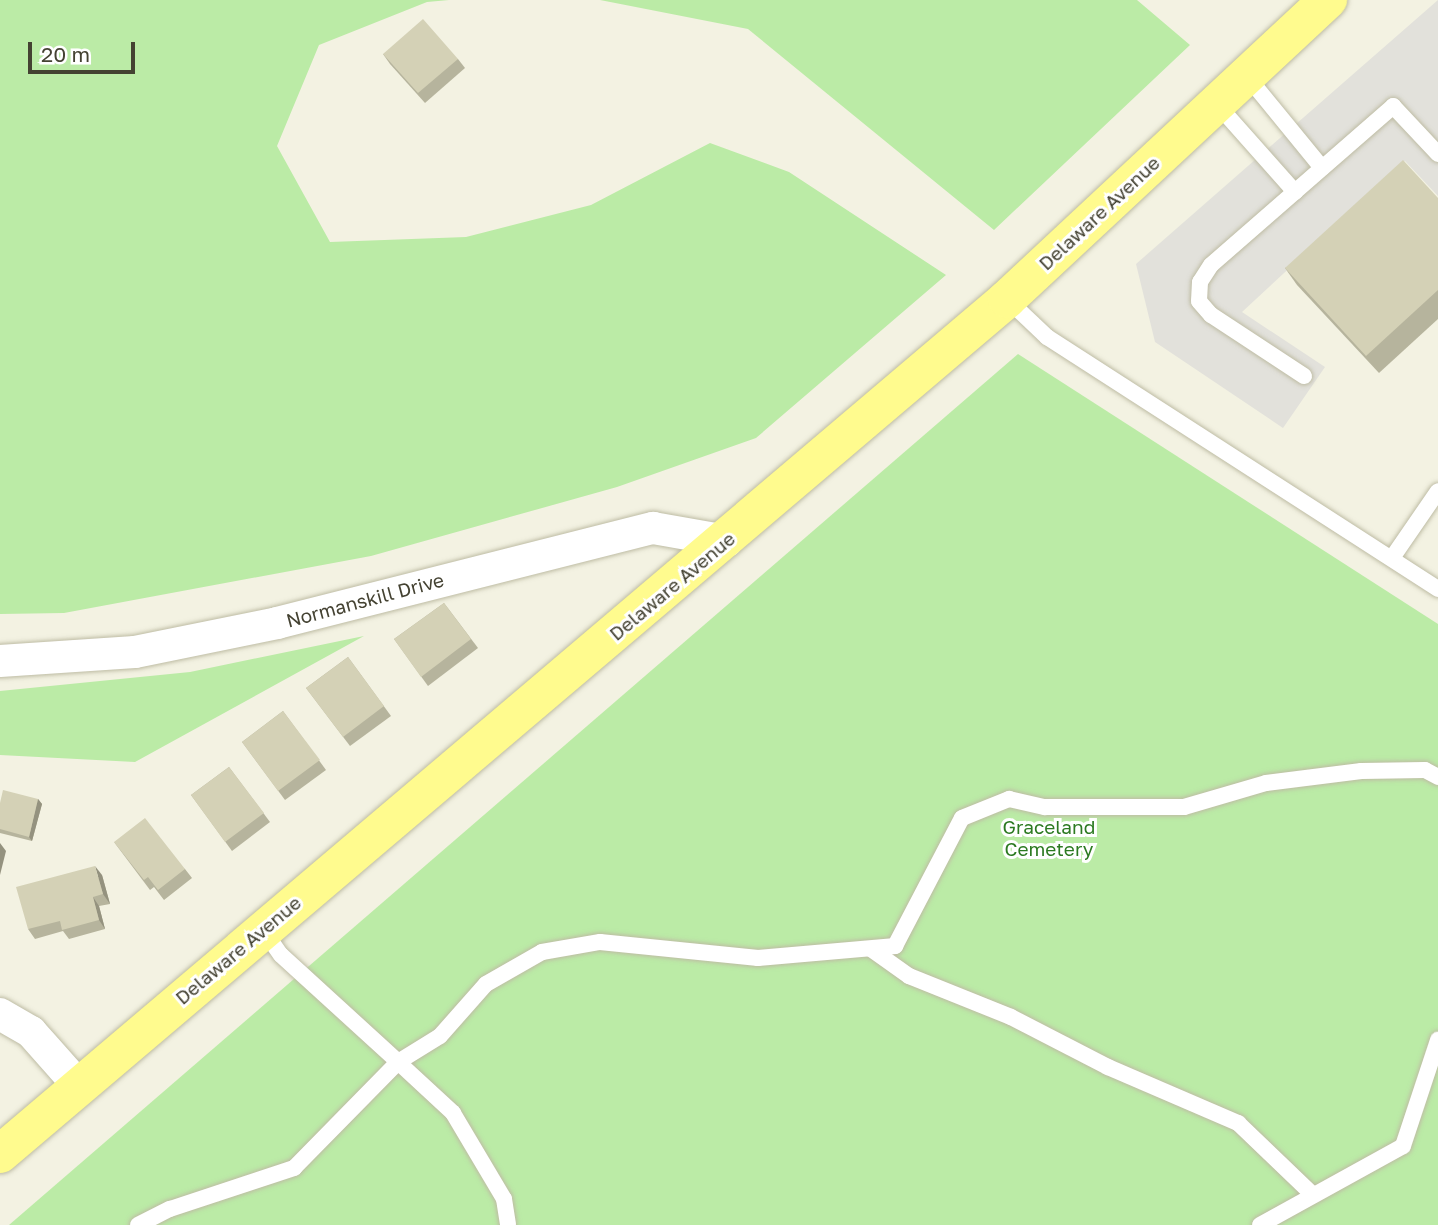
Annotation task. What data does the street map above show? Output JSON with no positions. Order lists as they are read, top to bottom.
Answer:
{
  "streets": {
    "main road": ["Delaware Avenue"],
    "street": ["Normanskill Drive"]
  },
  "crossings": [
    ["Delaware Avenue", "Normanskill Drive"]
  ],
  "parks": ["Graceland Cemetery"],
  "scale_bar": "20 m"
}
